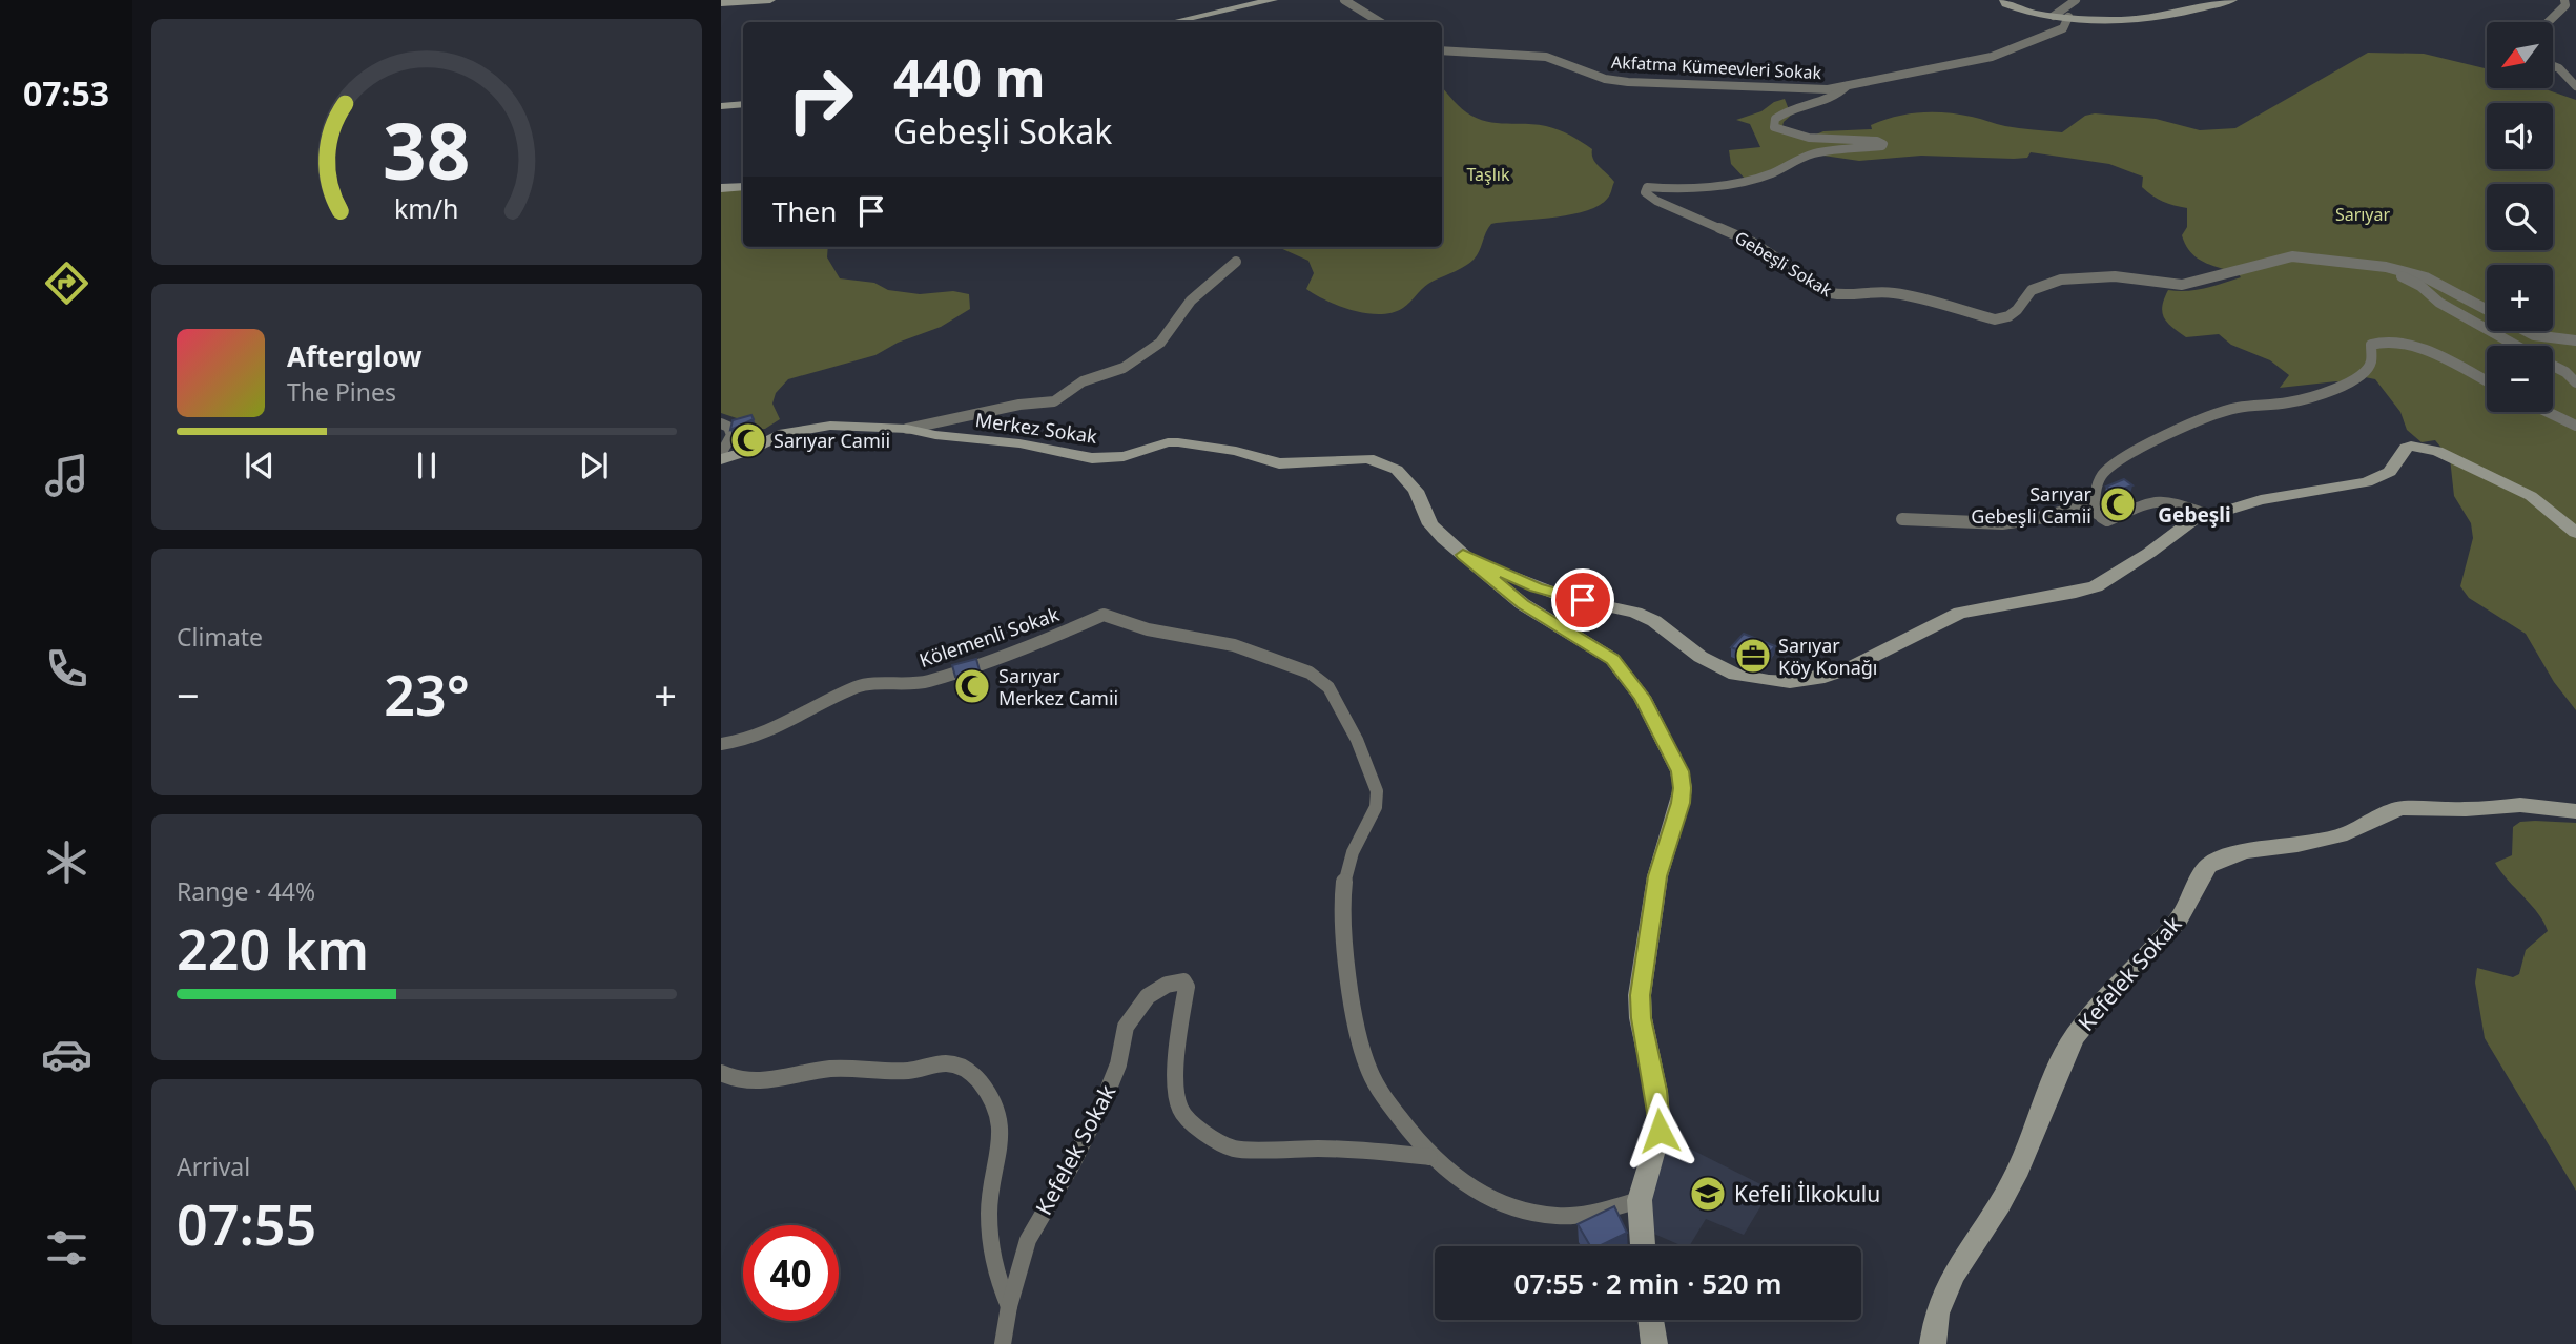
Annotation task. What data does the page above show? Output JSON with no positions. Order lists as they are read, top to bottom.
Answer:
{
  "streets": {
    "street": [
      "Akfatma Kümeevleri Sokak",
      "Gebeşli Sokak",
      "Merkez Sokak",
      "Kölemenli Sokak",
      "Kefelek Sokak"
    ]
  },
  "crossings": [
    ["Akfatma Kümeevleri Sokak", "Gebeşli Sokak"],
    ["Kölemenli Sokak", "Kefelek Sokak"]
  ],
  "districts": ["Gebeşli"],
  "parks": ["Taşlık", "Sarıyar"],
  "places": {
    "mosque": ["Sarıyar Camii", "Sarıyar Gebeşli Camii", "Sarıyar Merkez Camii"],
    "office": ["Sarıyar Köy Konağı"],
    "school or university": ["Kefeli İlkokulu"]
  },
  "north": "bottom left",
  "page": {
    "tabs": "07:53",
    "map_buttons": ["+", "−"],
    "turn": ["440 m", "Gebeşli Sokak"],
    "then": "Then",
    "song": ["Afterglow", "The Pines"],
    "tile": [
      "Climate",
      ["Range · 44%", "220 km"],
      ["Arrival", "07:55"]
    ],
    "heat": ["−", "23°", "+"],
    "limit": "40",
    "trip": "07:55 · 2 min · 520 m",
    "gauge": ["38", "km/h"]
  }
}
